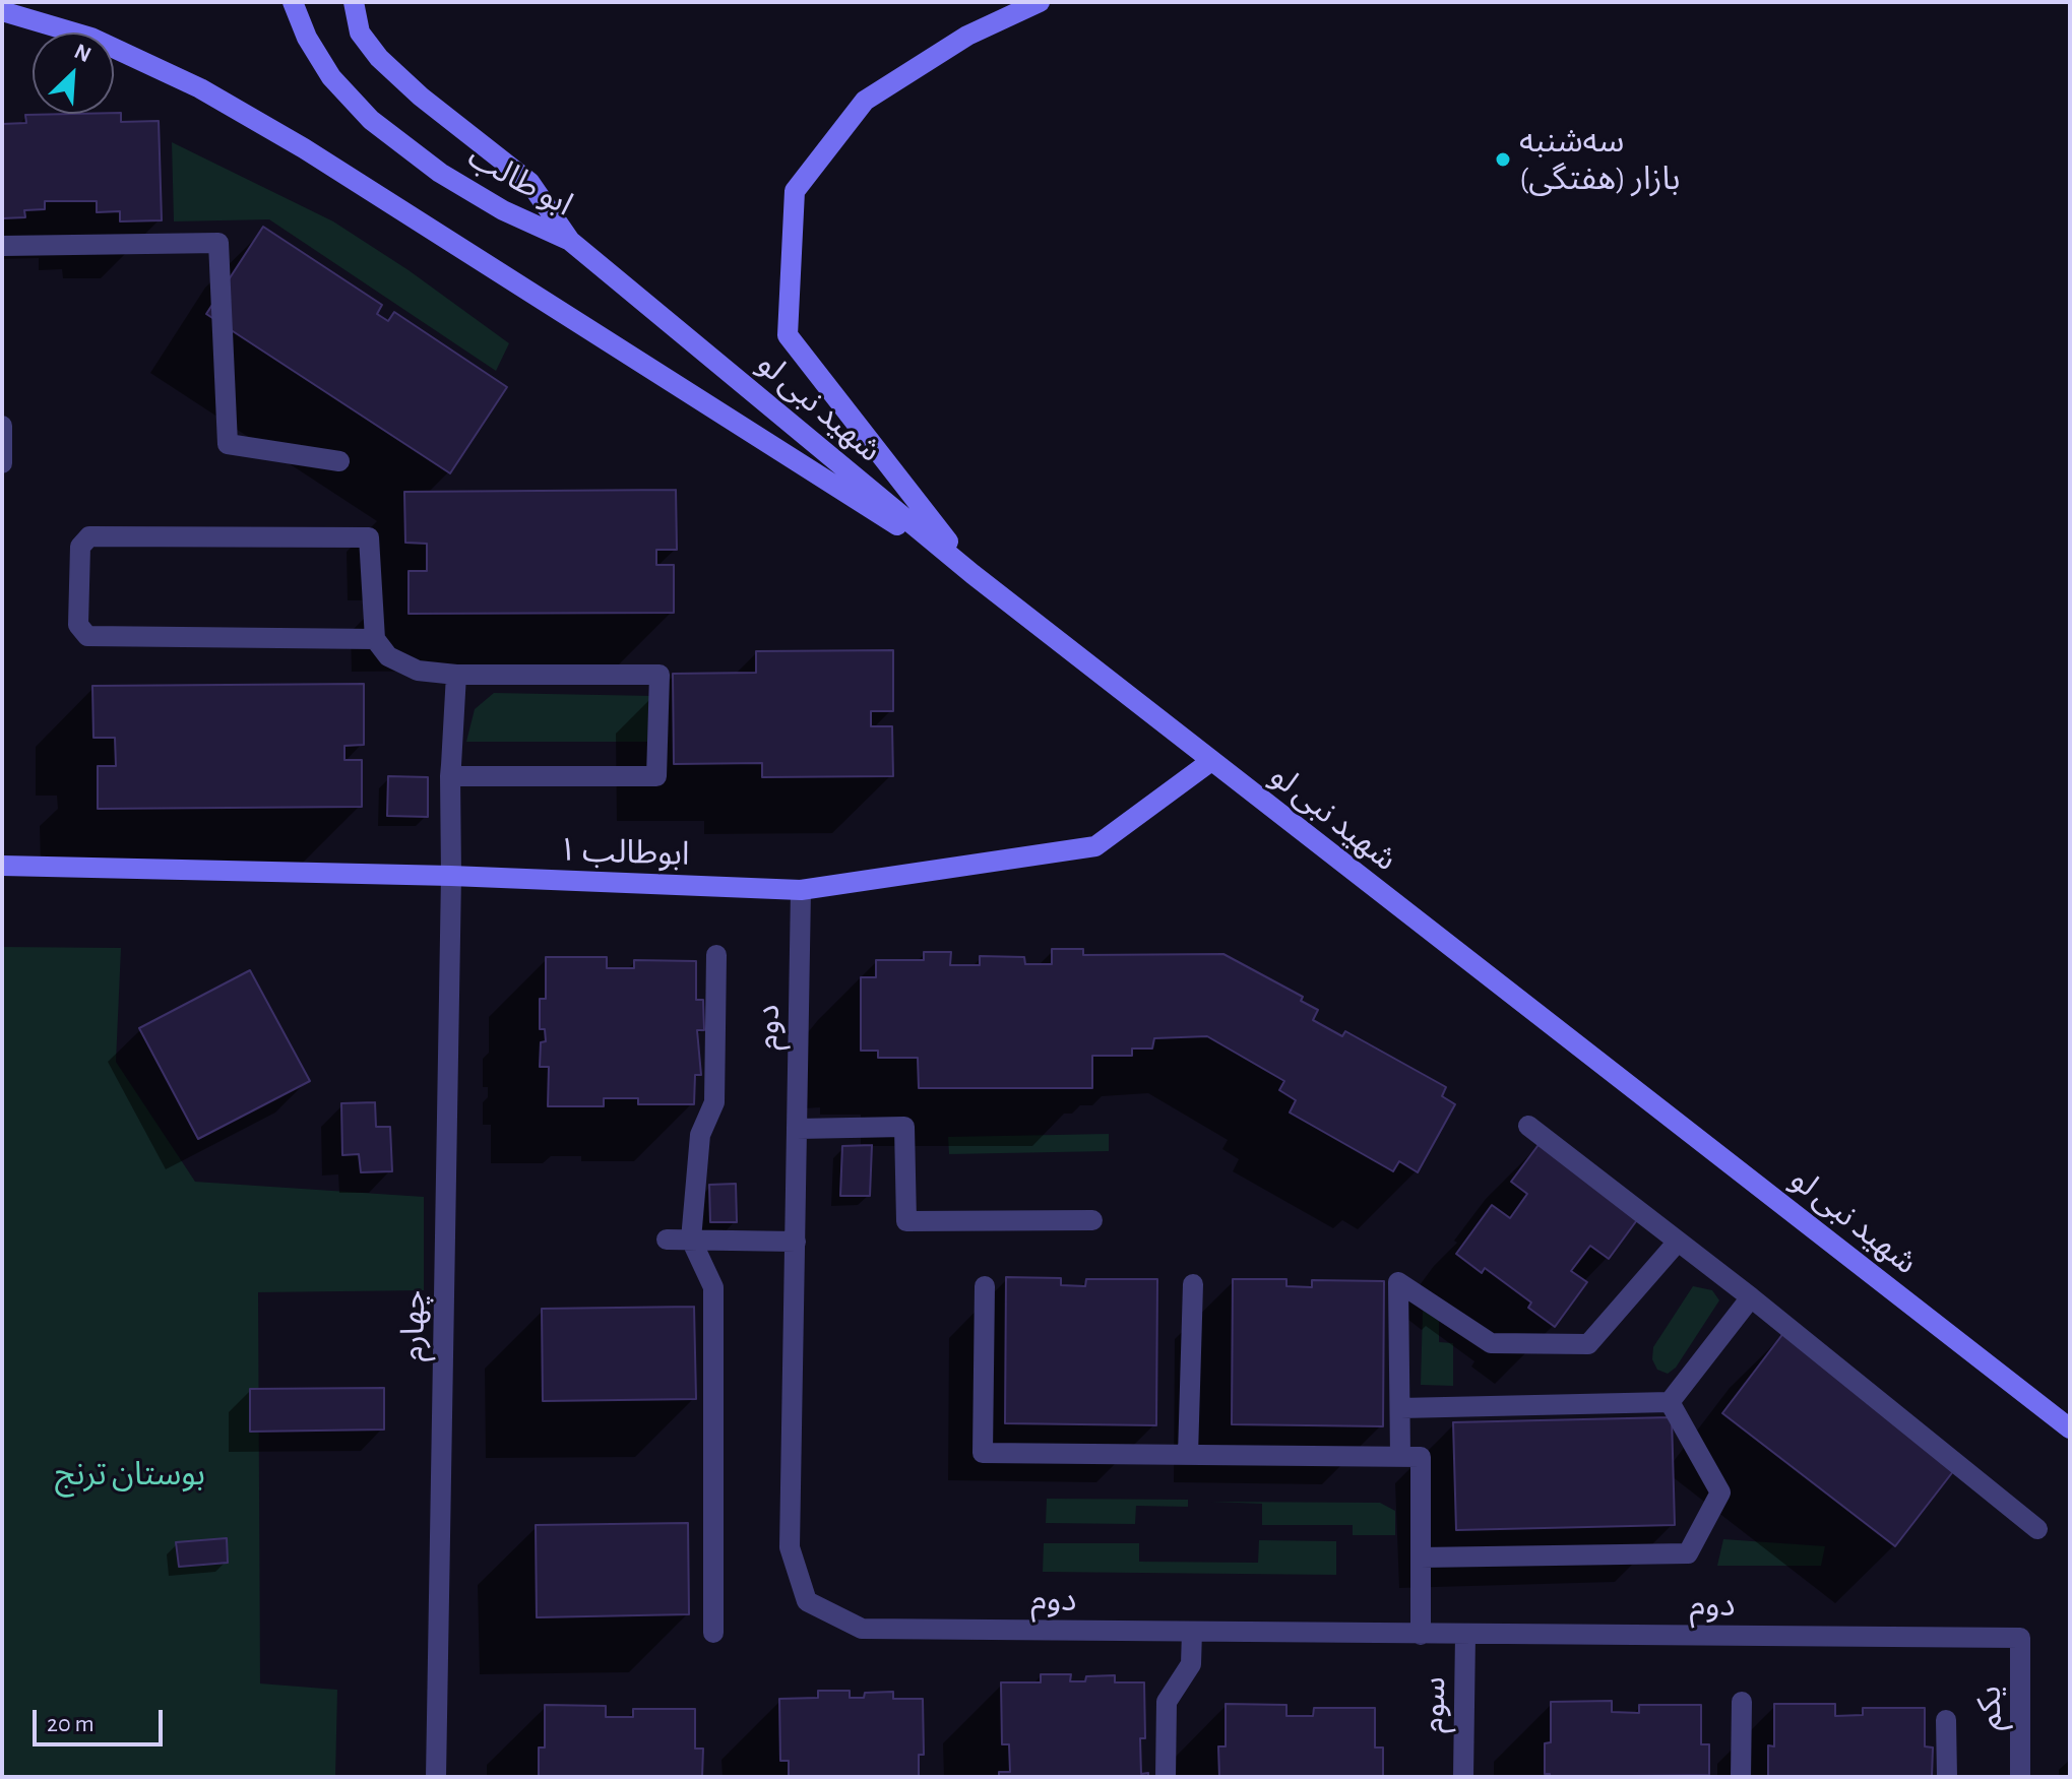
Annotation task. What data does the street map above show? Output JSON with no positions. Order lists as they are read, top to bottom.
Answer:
{
  "streets": {
    "main road": ["ابو طالب", "شهید نبی لو", "ابوطالب ۱"],
    "street": [
      "دوم",
      "چهارم",
      "سوم",
      "یکم"
    ]
  },
  "crossings": [
    ["ابو طالب", "شهید نبی لو"],
    ["شهید نبی لو", "ابوطالب ۱"],
    ["ابوطالب ۱", "دوم"],
    ["ابوطالب ۱", "چهارم"],
    ["دوم", "سوم"],
    ["دوم", "یکم"]
  ],
  "parks": ["بوستان ترنج"],
  "places": ["سه‌شنبه بازار (هفتگی)"],
  "scale_bar": "20 m",
  "north": "top right"
}
